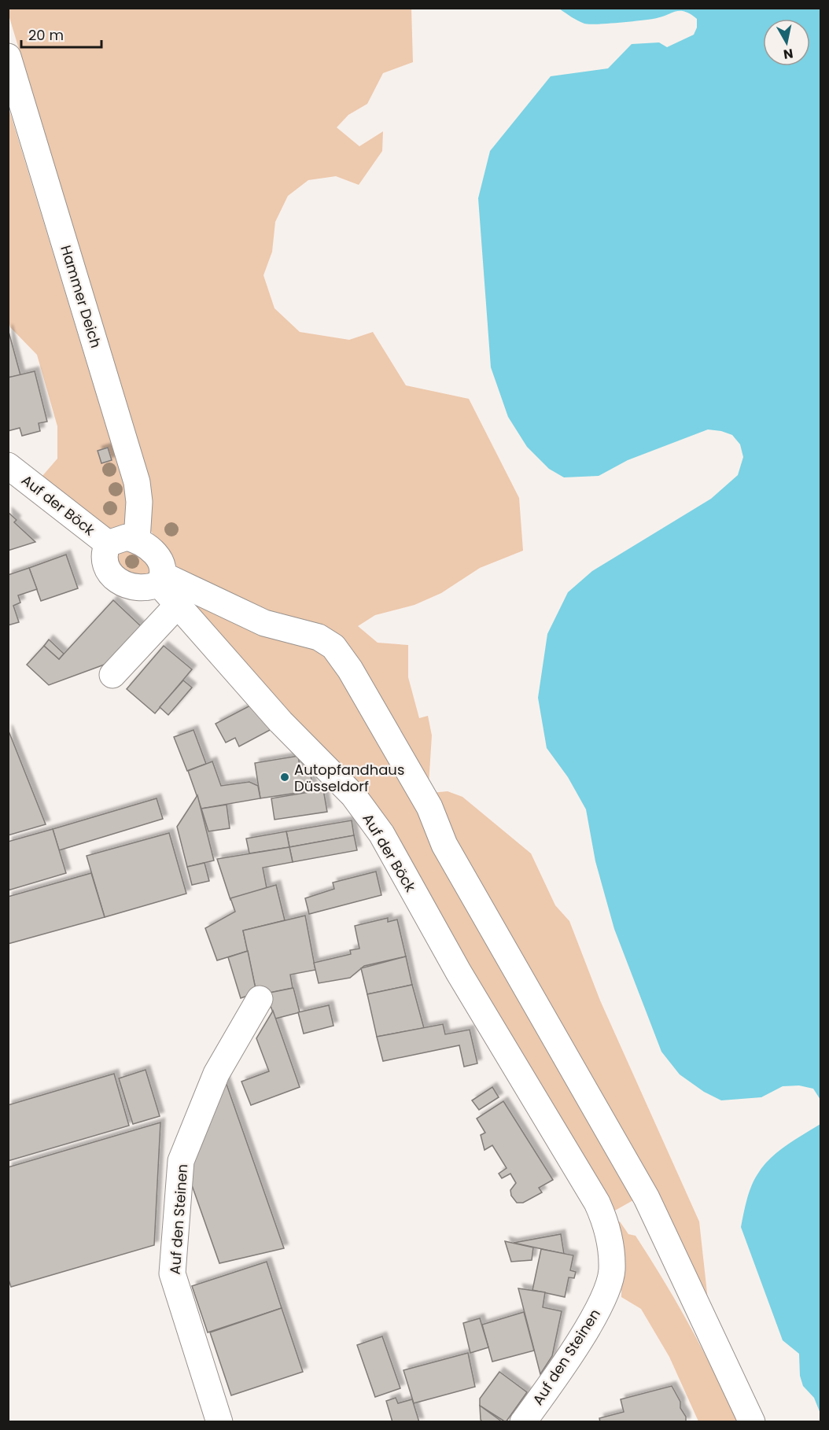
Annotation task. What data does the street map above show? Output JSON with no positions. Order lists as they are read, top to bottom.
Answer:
{
  "streets": {
    "street": ["Hammer Deich", "Auf der Böck", "Auf den Steinen"]
  },
  "crossings": [
    ["Hammer Deich", "Auf der Böck"],
    ["Auf der Böck", "Auf den Steinen"]
  ],
  "places": ["Autopfandhaus Düsseldorf"],
  "scale_bar": "20 m",
  "north": "bottom"
}
